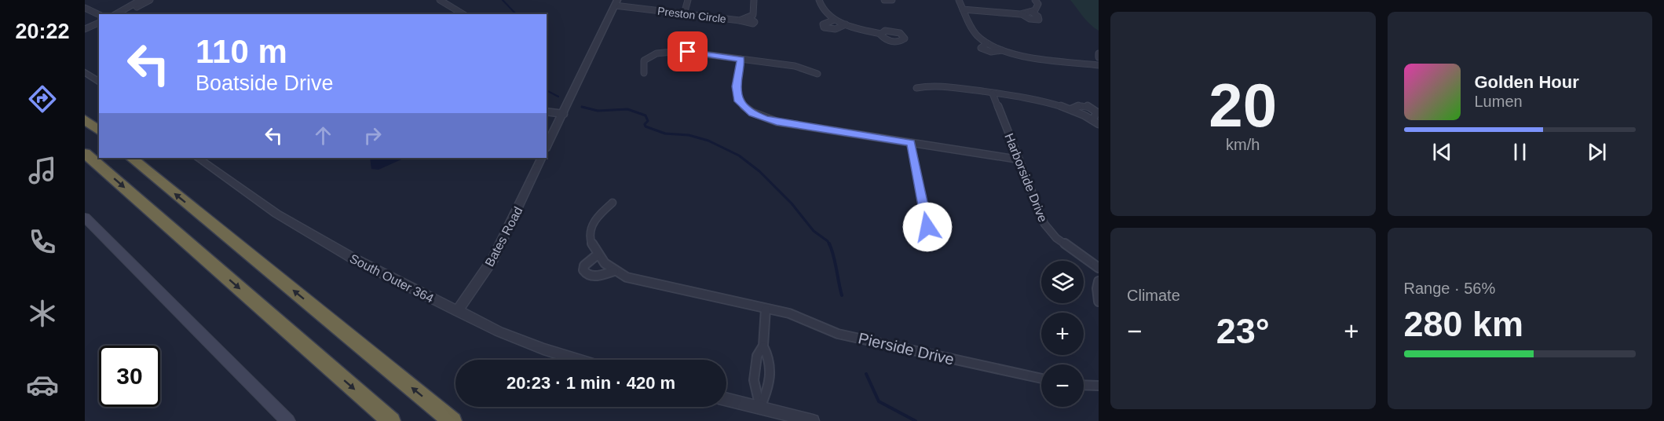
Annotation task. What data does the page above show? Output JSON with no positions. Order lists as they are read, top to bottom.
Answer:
{
  "streets": {
    "street": [
      "Preston Circle",
      "Harborside Drive",
      "Bates Road",
      "South Outer 364",
      "Pierside Drive"
    ]
  },
  "crossings": [
    ["Bates Road", "South Outer 364"]
  ],
  "page": {
    "tabs": "20:22",
    "tile": [
      ["20", "km/h"],
      "Climate",
      ["Range · 56%", "280 km"]
    ],
    "turn": ["110 m", "Boatside Drive"],
    "song": ["Golden Hour", "Lumen"],
    "map_buttons": ["+", "−"],
    "heat": ["−", "23°", "+"],
    "limit": "30",
    "trip": "20:23 · 1 min · 420 m"
  }
}
